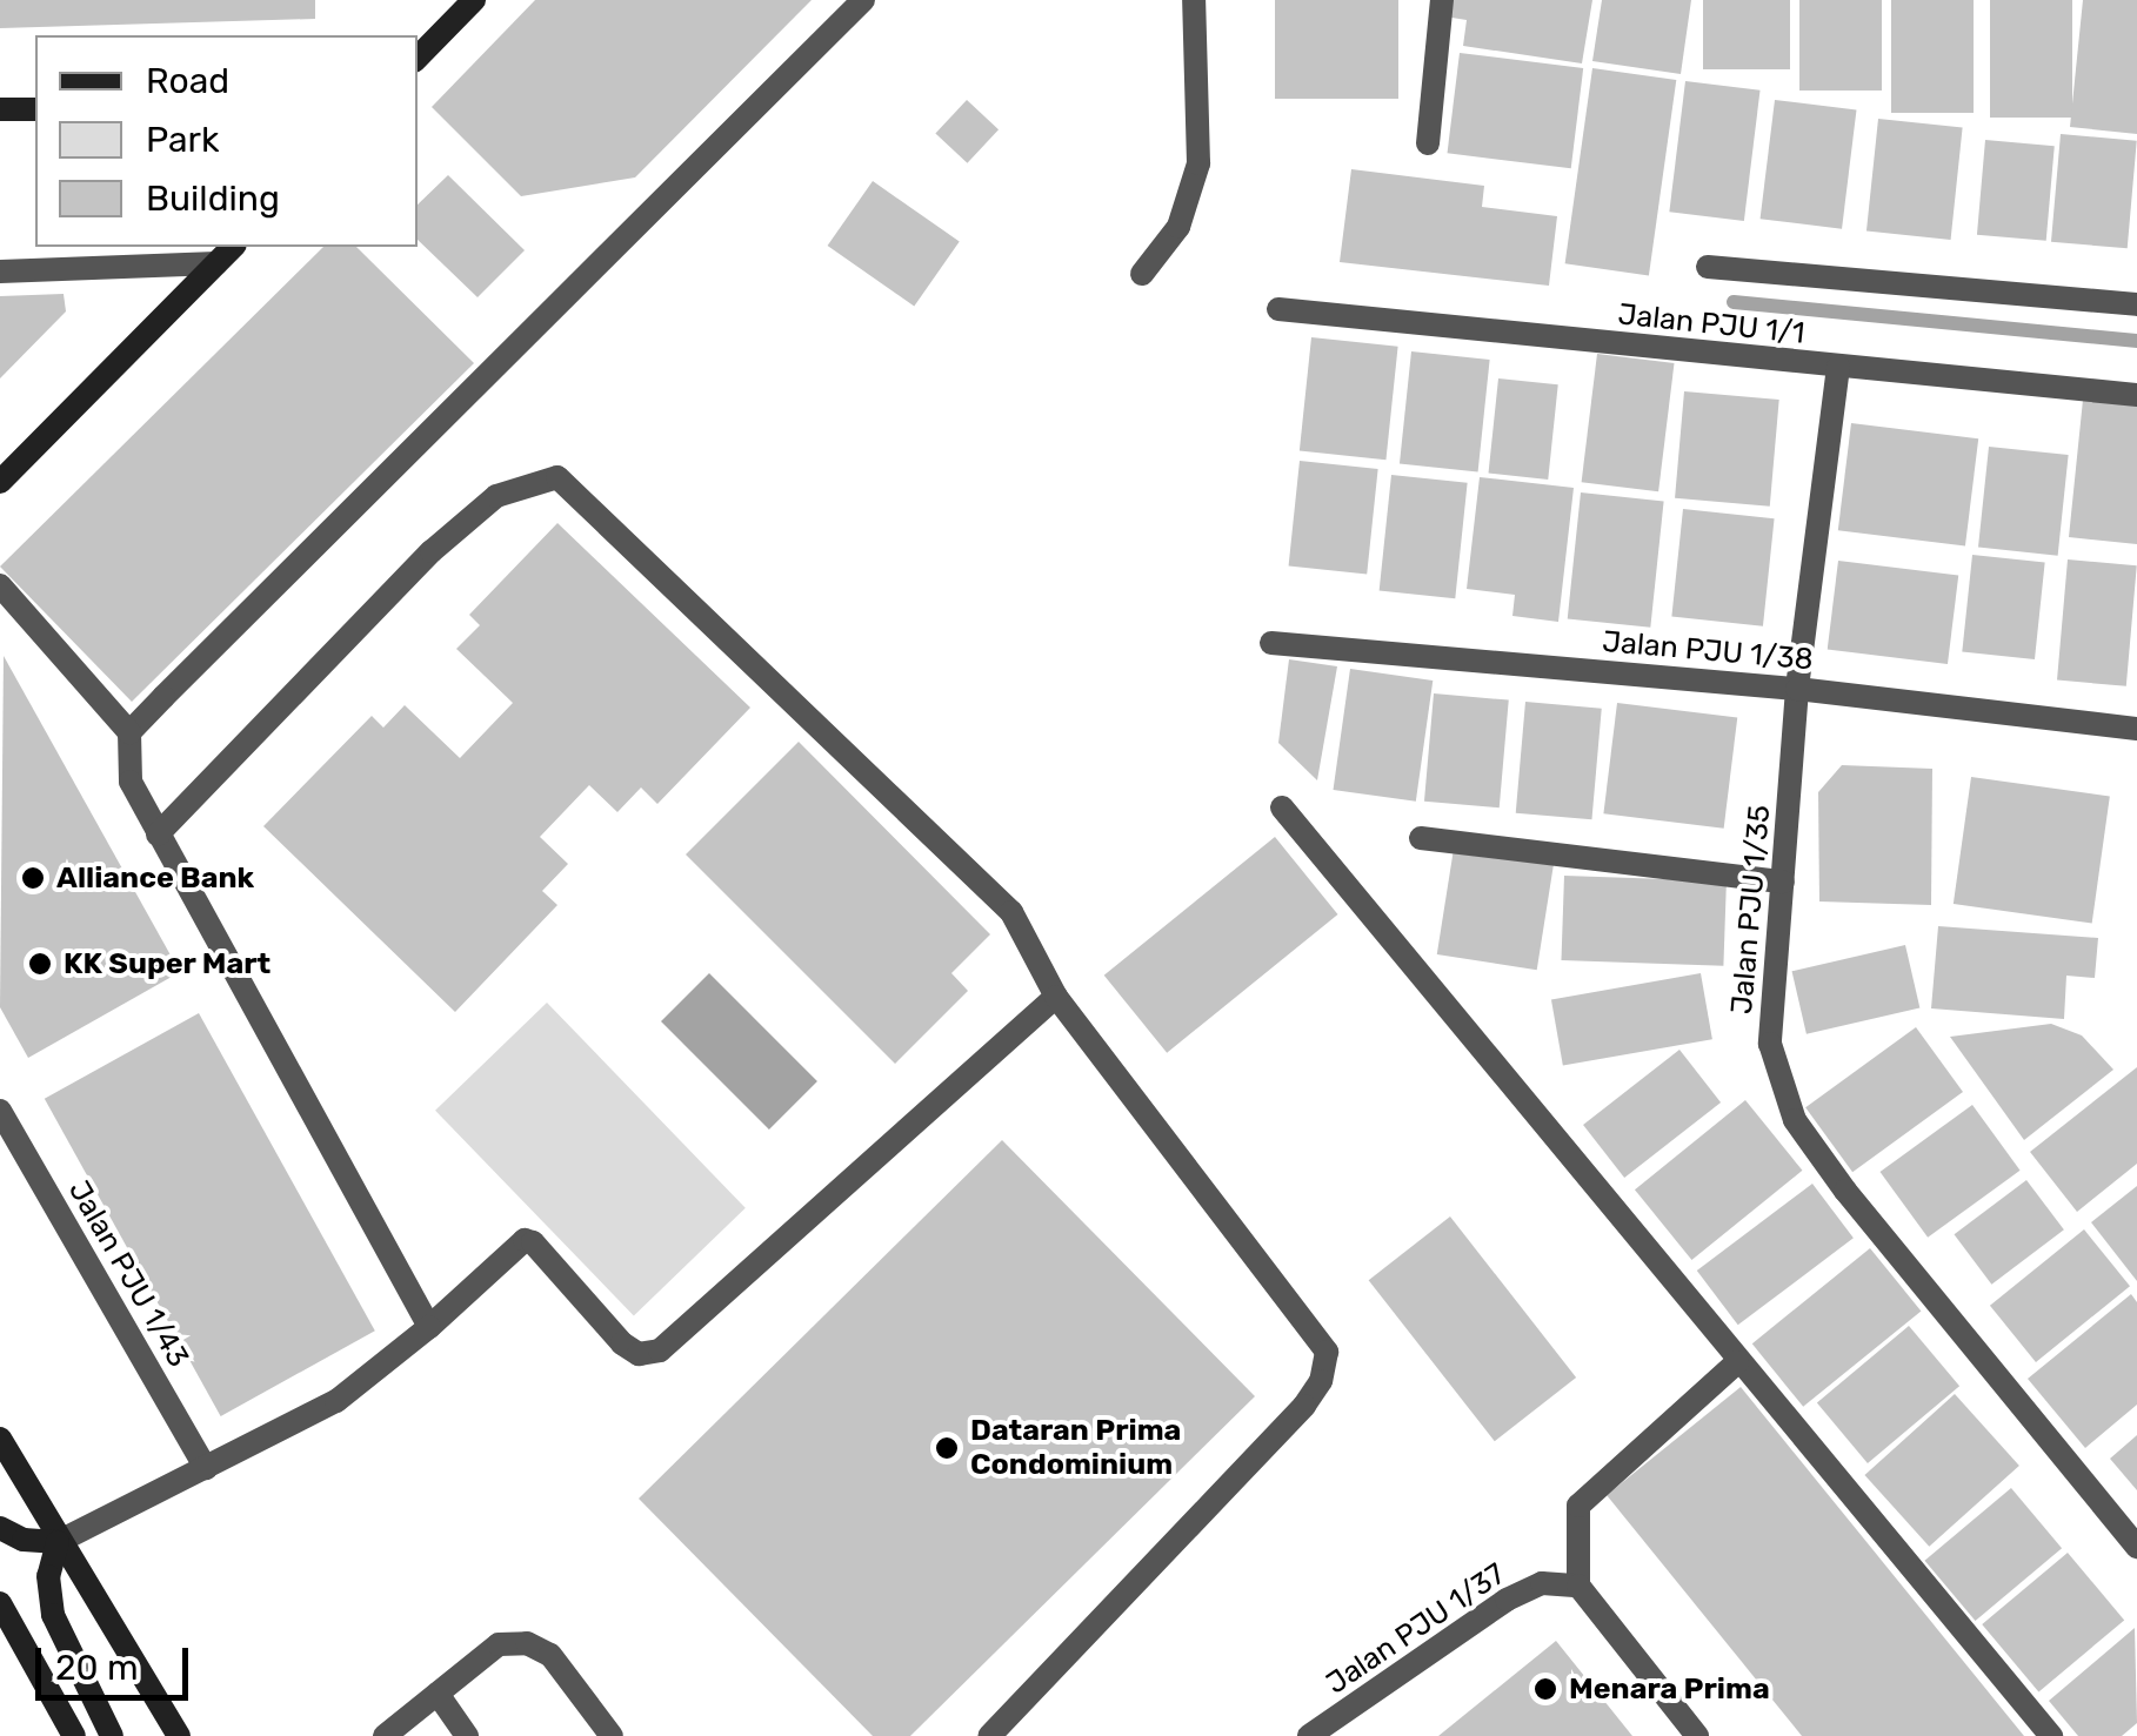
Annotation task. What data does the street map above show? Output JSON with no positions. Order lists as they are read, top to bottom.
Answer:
{
  "streets": {
    "street": [
      "Jalan PJU 1/1",
      "Jalan PJU 1/38",
      "Jalan PJU 1/35",
      "Jalan PJU 1/43",
      "Jalan PJU 1/37"
    ]
  },
  "crossings": [
    ["Jalan PJU 1/1", "Jalan PJU 1/35"],
    ["Jalan PJU 1/38", "Jalan PJU 1/35"]
  ],
  "places": [
    "Alliance Bank",
    "KK Super Mart",
    "Dataran Prima Condominium",
    "Menara Prima"
  ],
  "legend": ["Road", "Park", "Building"],
  "scale_bar": "20 m"
}
